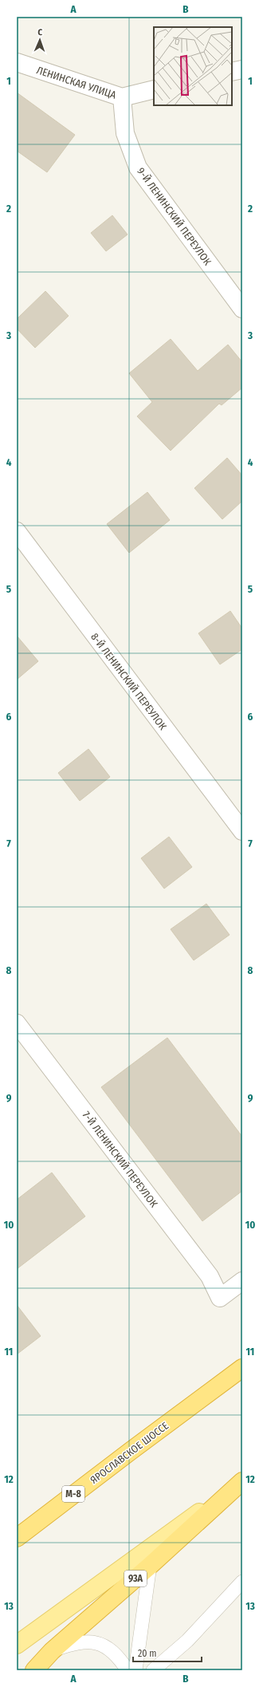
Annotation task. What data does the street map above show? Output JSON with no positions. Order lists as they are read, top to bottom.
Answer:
{
  "streets": {
    "highway": ["ЯРОСЛАВСКОЕ ШОССЕ", "М-8", "93A"],
    "street": [
      "ЛЕНИНСКАЯ УЛИЦА",
      "9-Й ЛЕНИНСКИЙ ПЕРЕУЛОК",
      "8-Й ЛЕНИНСКИЙ ПЕРЕУЛОК",
      "7-Й ЛЕНИНСКИЙ ПЕРЕУЛОК"
    ]
  },
  "crossings": [
    ["ЛЕНИНСКАЯ УЛИЦА", "9-Й ЛЕНИНСКИЙ ПЕРЕУЛОК"]
  ],
  "scale_bar": "20 m",
  "north": "top",
  "grid": {
    "columns": ["A", "B"],
    "rows": [
      "1",
      "2",
      "3",
      "4",
      "5",
      "6",
      "7",
      "8",
      "9",
      "10",
      "11",
      "12",
      "13"
    ]
  }
}
